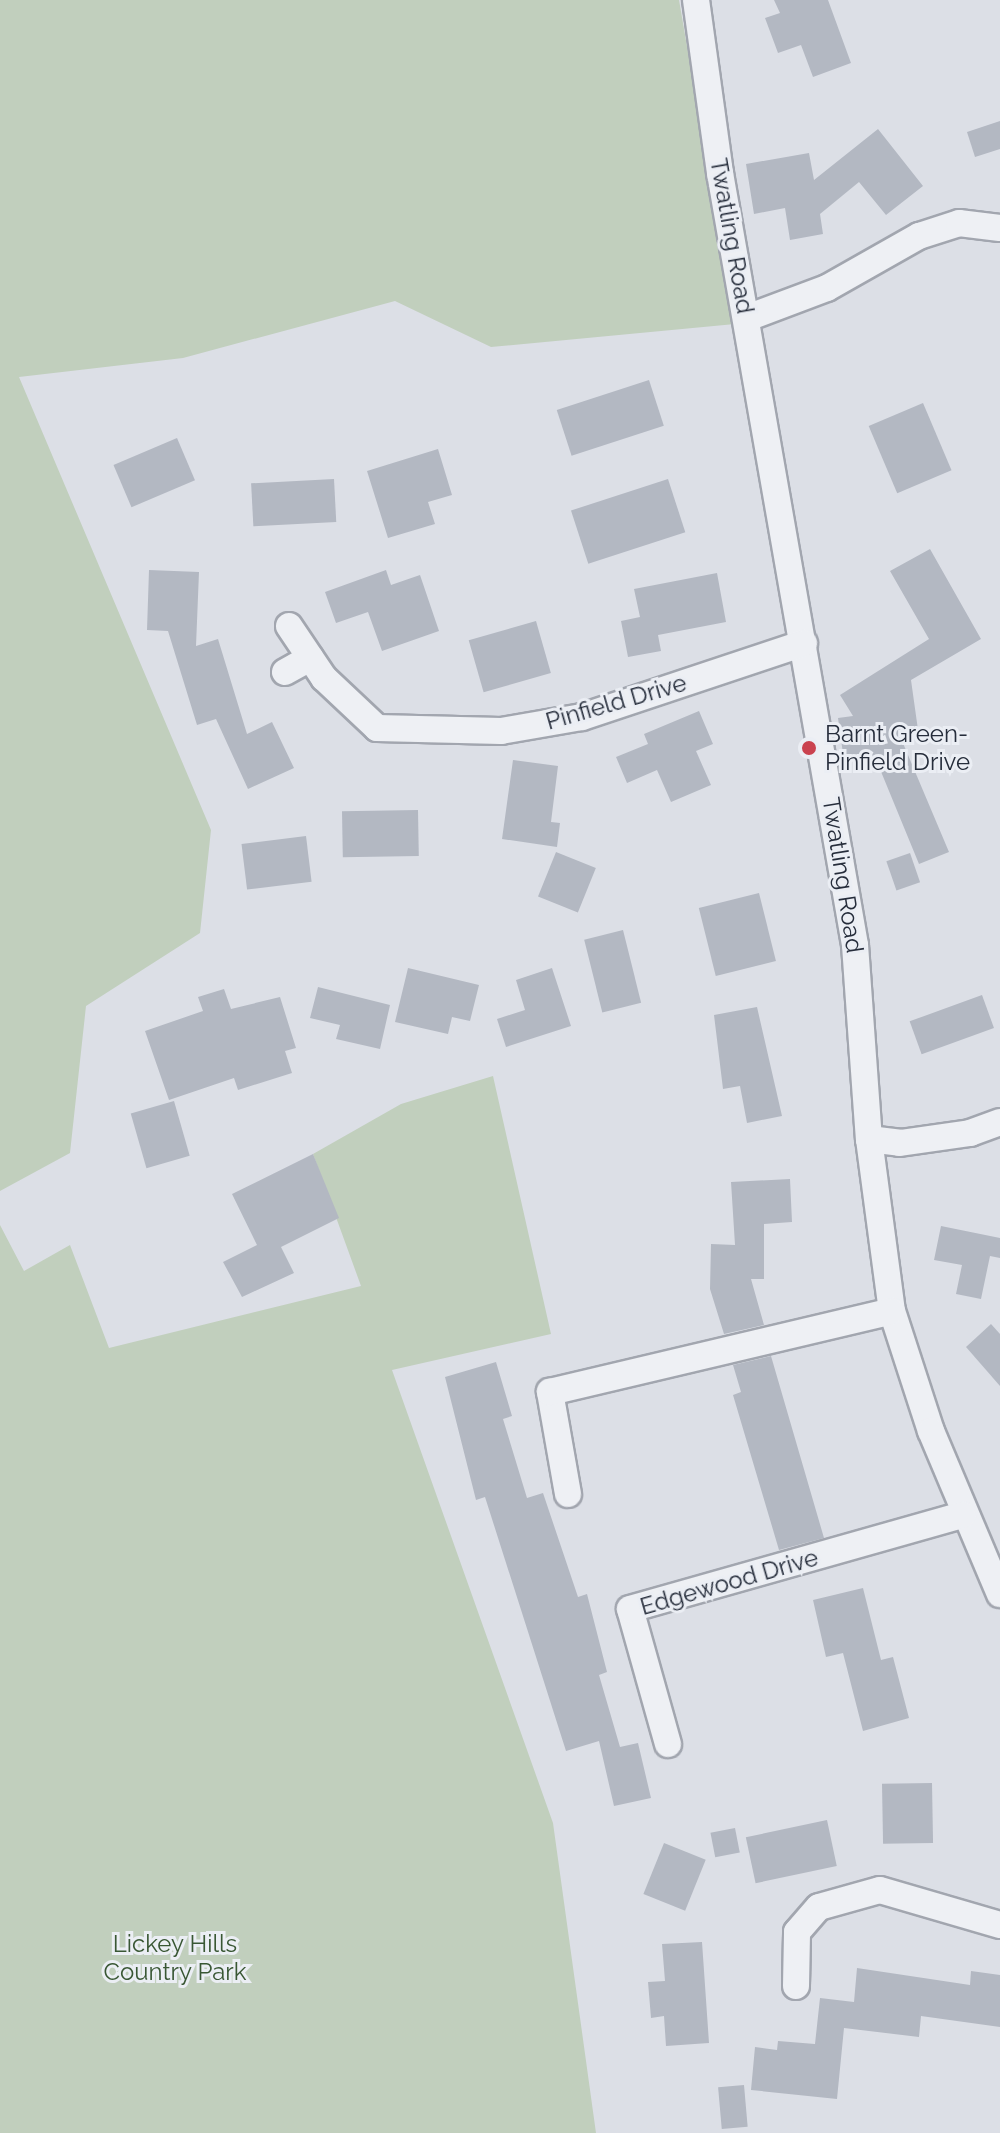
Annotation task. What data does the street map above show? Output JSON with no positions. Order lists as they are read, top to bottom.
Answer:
{
  "streets": {
    "street": ["Twatling Road", "Pinfield Drive", "Edgewood Drive"]
  },
  "crossings": [
    ["Twatling Road", "Pinfield Drive"],
    ["Twatling Road", "Edgewood Drive"]
  ],
  "parks": ["Lickey Hills Country Park"],
  "places": ["Barnt Green- Pinfield Drive"]
}
